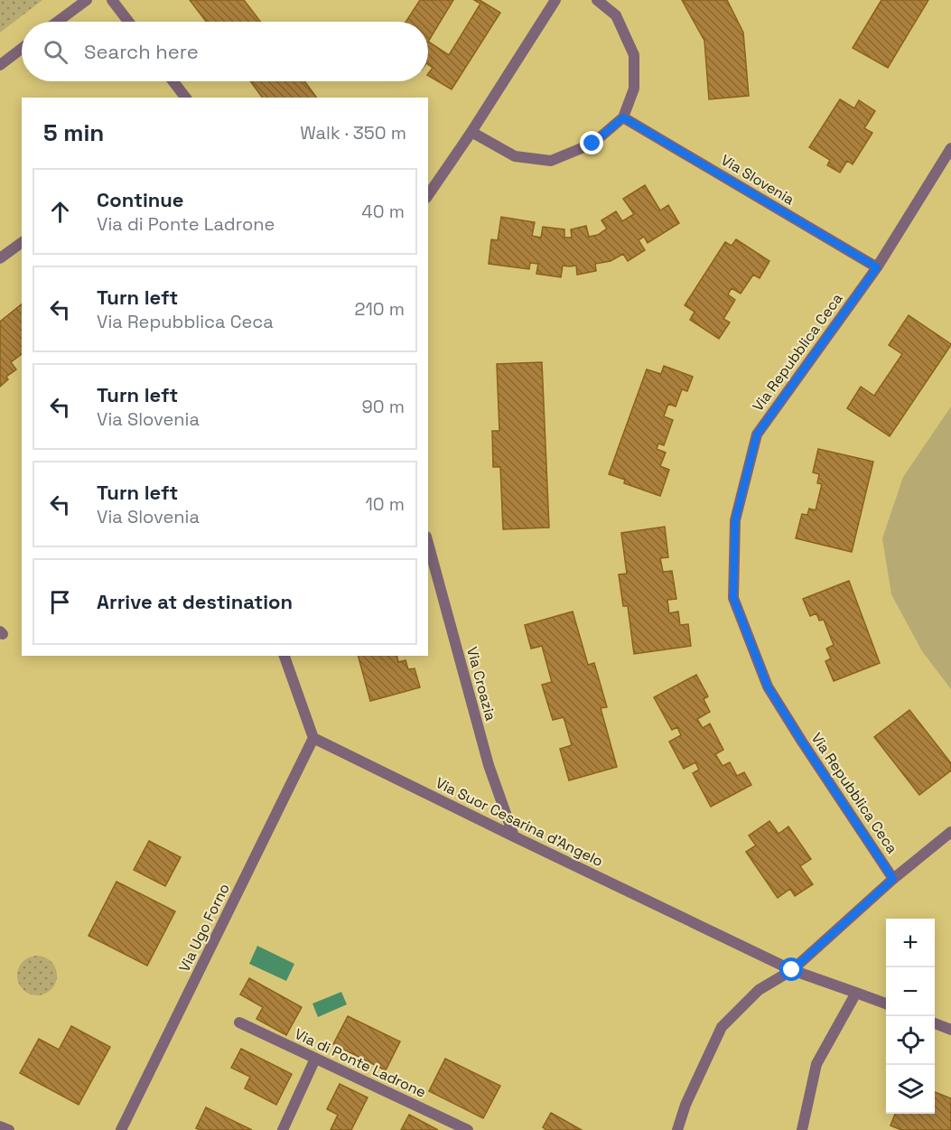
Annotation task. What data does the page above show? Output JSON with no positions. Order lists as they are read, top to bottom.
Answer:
{
  "streets": {
    "street": [
      "Via Slovenia",
      "Via Repubblica Ceca",
      "Via Croazia",
      "Via Suor Cesarina d'Angelo",
      "Via Ugo Forno",
      "Via di Ponte Ladrone"
    ]
  },
  "crossings": [
    ["Via Slovenia", "Via Repubblica Ceca"],
    ["Via Croazia", "Via Suor Cesarina d'Angelo"],
    ["Via Suor Cesarina d'Angelo", "Via Ugo Forno"]
  ],
  "page": {
    "search": "Search here",
    "heading": ["5 min", "Walk · 350 m"],
    "list": [
      ["Continue", "Via di Ponte Ladrone", "40 m"],
      ["Turn left", "Via Repubblica Ceca", "210 m"],
      ["Turn left", "Via Slovenia", "90 m"],
      ["Turn left", "Via Slovenia", "10 m"],
      "Arrive at destination"
    ],
    "map_buttons": ["+", "−"]
  }
}
